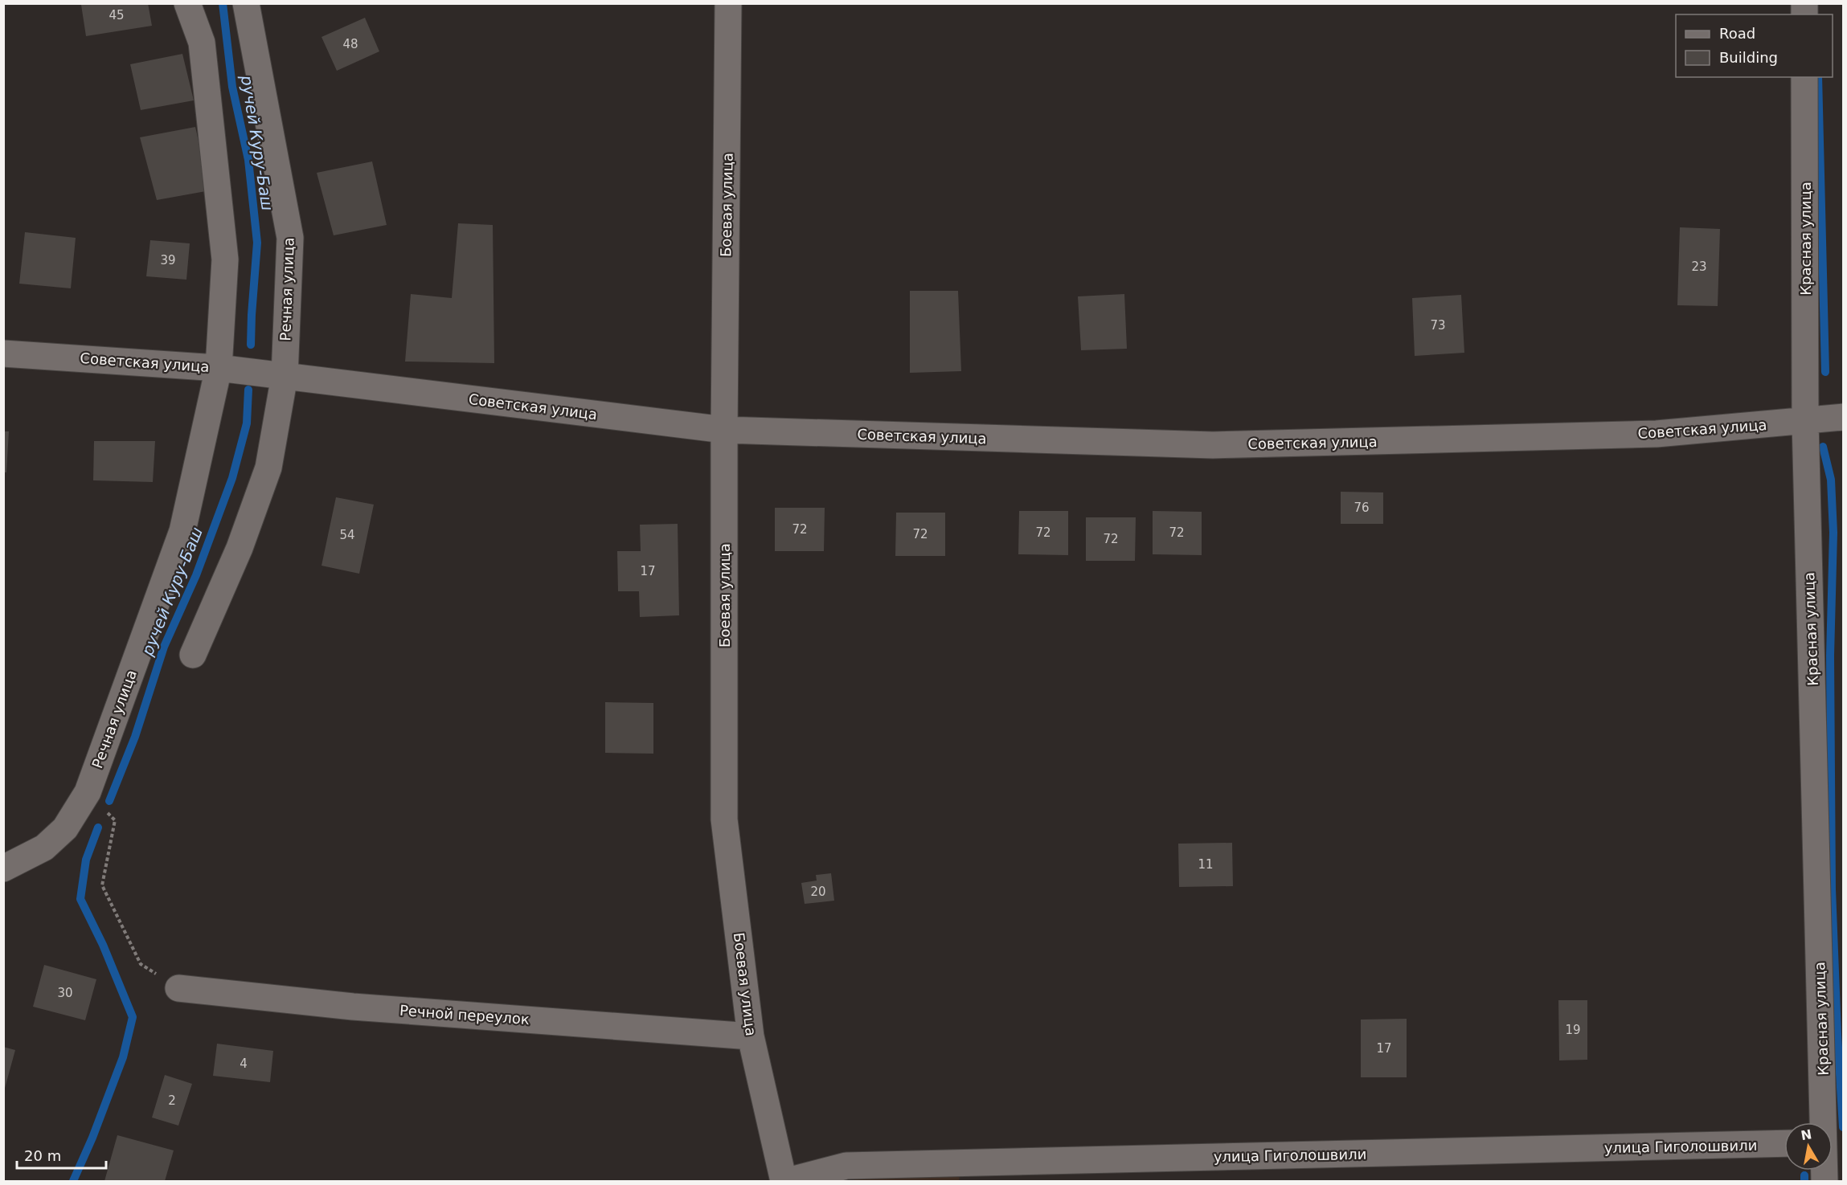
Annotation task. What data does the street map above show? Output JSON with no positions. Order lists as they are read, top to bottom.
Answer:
{
  "streets": {
    "street": [
      "Боевая улица",
      "Красная улица",
      "Речная улица",
      "Советская улица",
      "Речной переулок",
      "улица Гиголошвили"
    ]
  },
  "crossings": [
    ["Боевая улица", "Советская улица"],
    ["Боевая улица", "Речной переулок"],
    ["Красная улица", "Советская улица"],
    ["Речная улица", "Советская улица"]
  ],
  "water": ["ручей Куру-Баш"],
  "house_numbers": [
    "45",
    "48",
    "39",
    "23",
    "73",
    "76",
    "72",
    "72",
    "72",
    "72",
    "54",
    "72",
    "17",
    "11",
    "20",
    "30",
    "19",
    "17",
    "4",
    "2"
  ],
  "legend": ["Road", "Building"],
  "scale_bar": "20 m",
  "north": "top"
}
